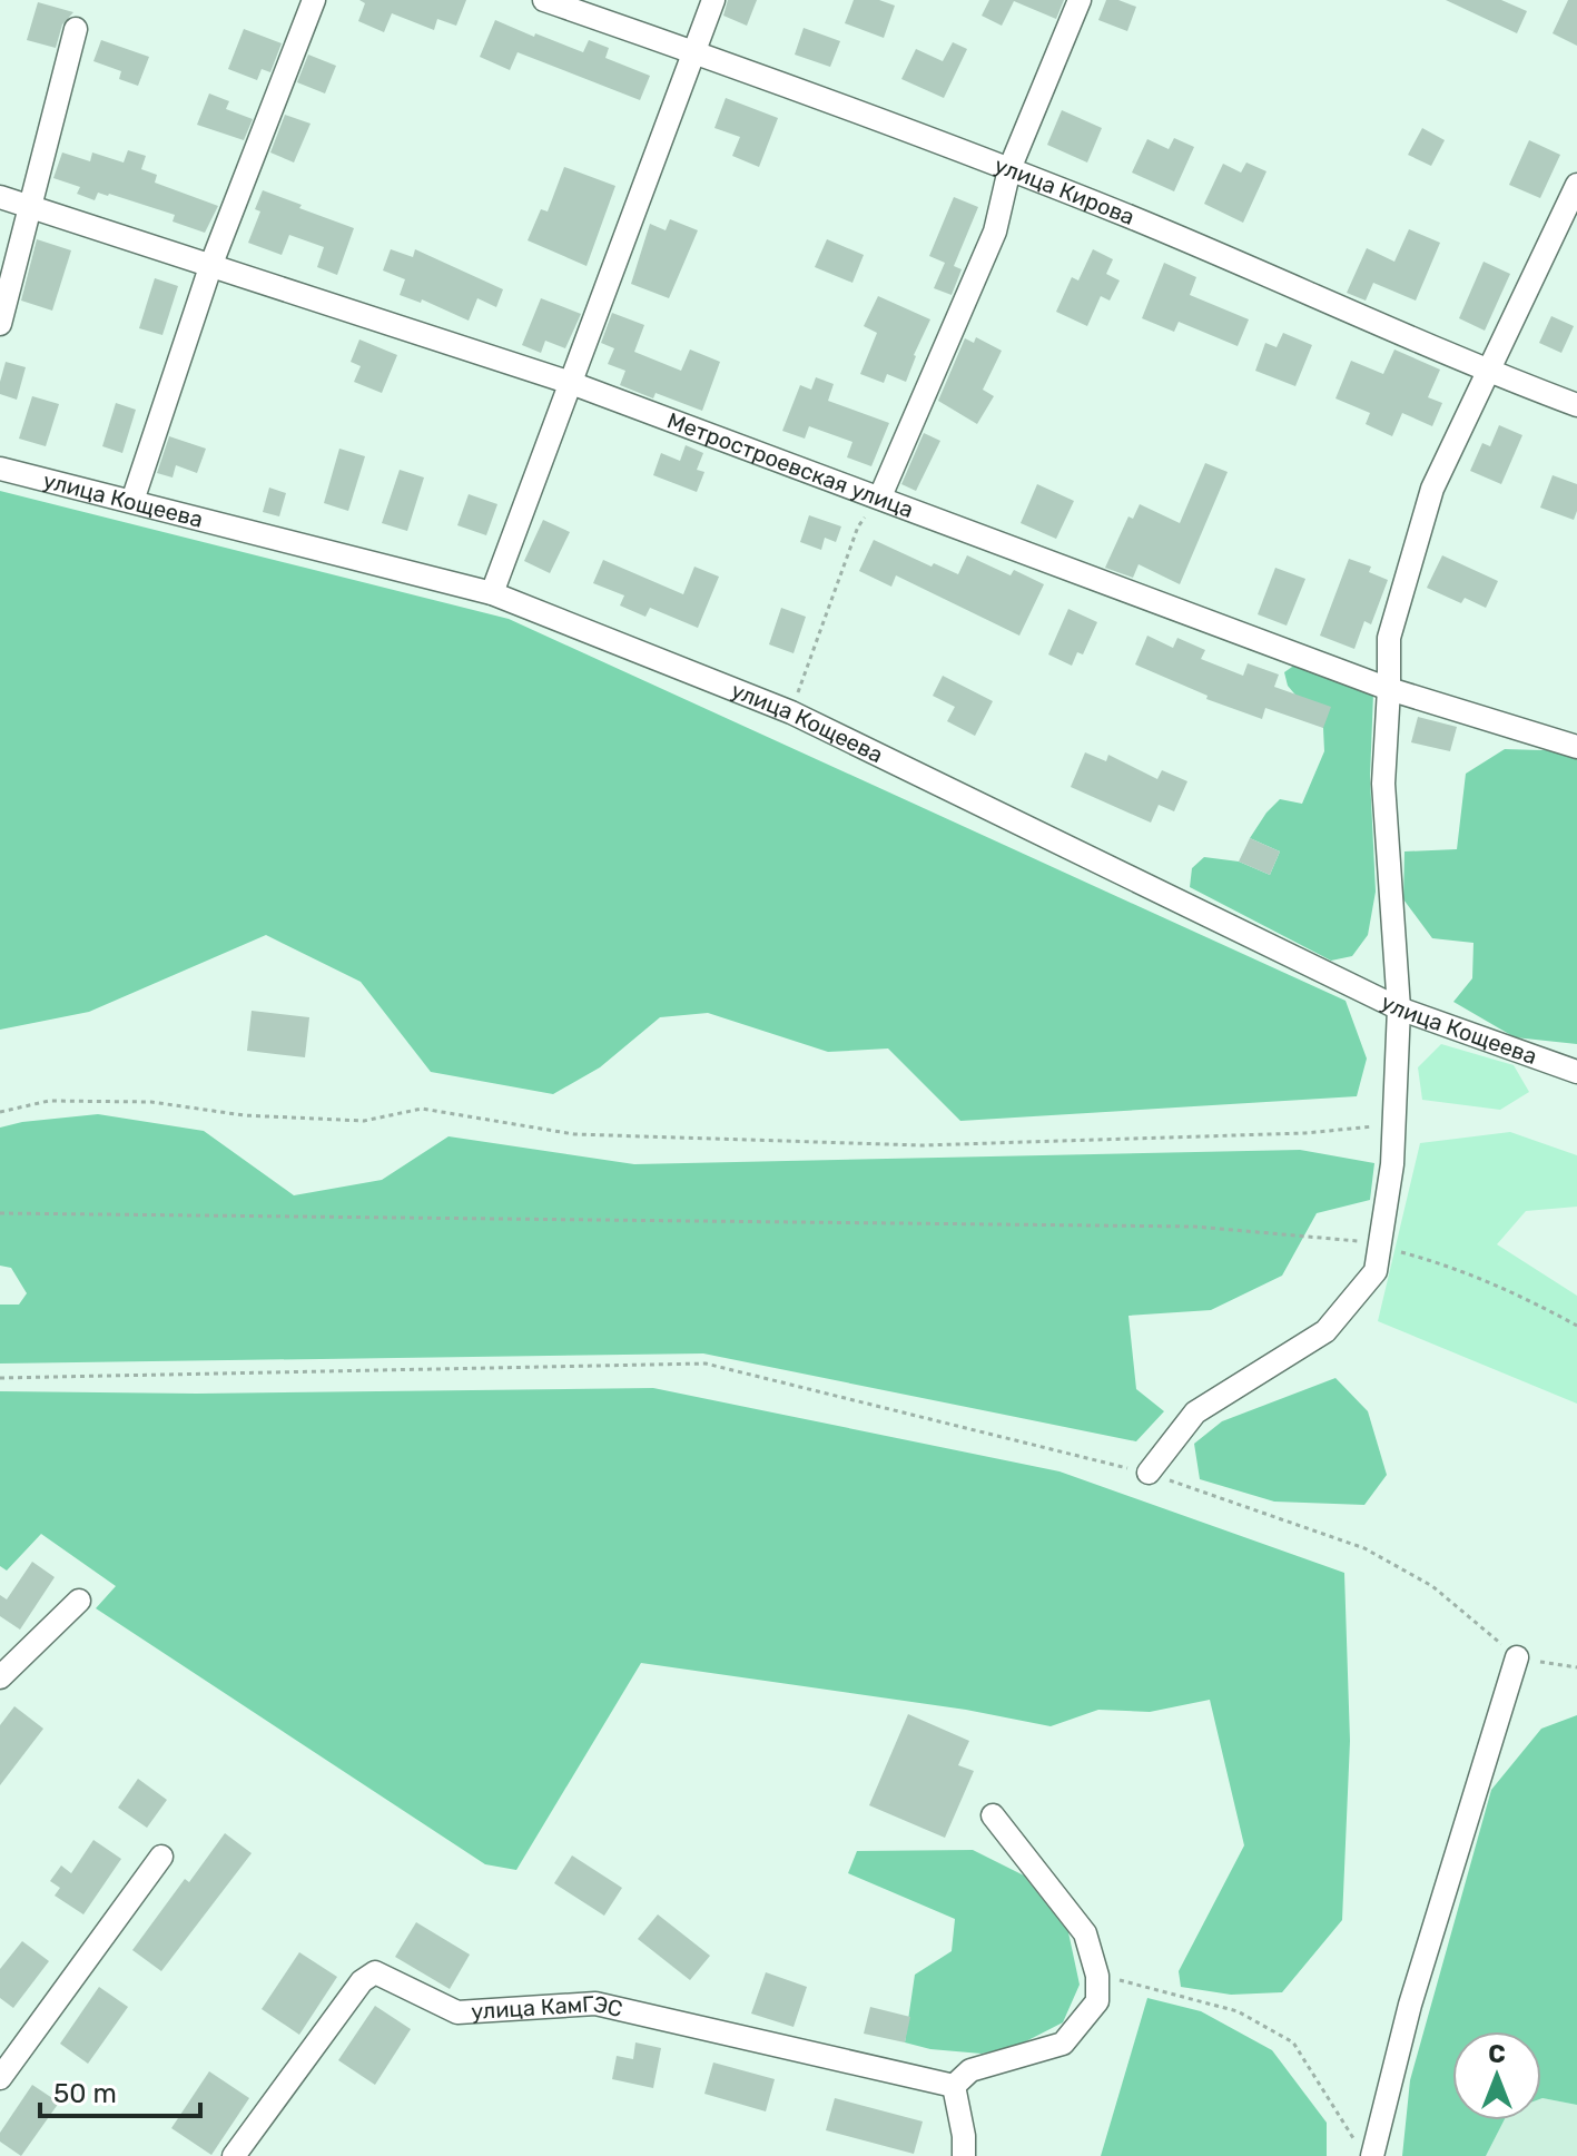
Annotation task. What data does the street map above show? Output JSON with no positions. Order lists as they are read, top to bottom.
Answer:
{
  "streets": {
    "street": [
      "улица Кирова",
      "Метростроевская улица",
      "улица Кощеева",
      "улица КамГЭС"
    ]
  },
  "scale_bar": "50 m",
  "north": "top"
}
